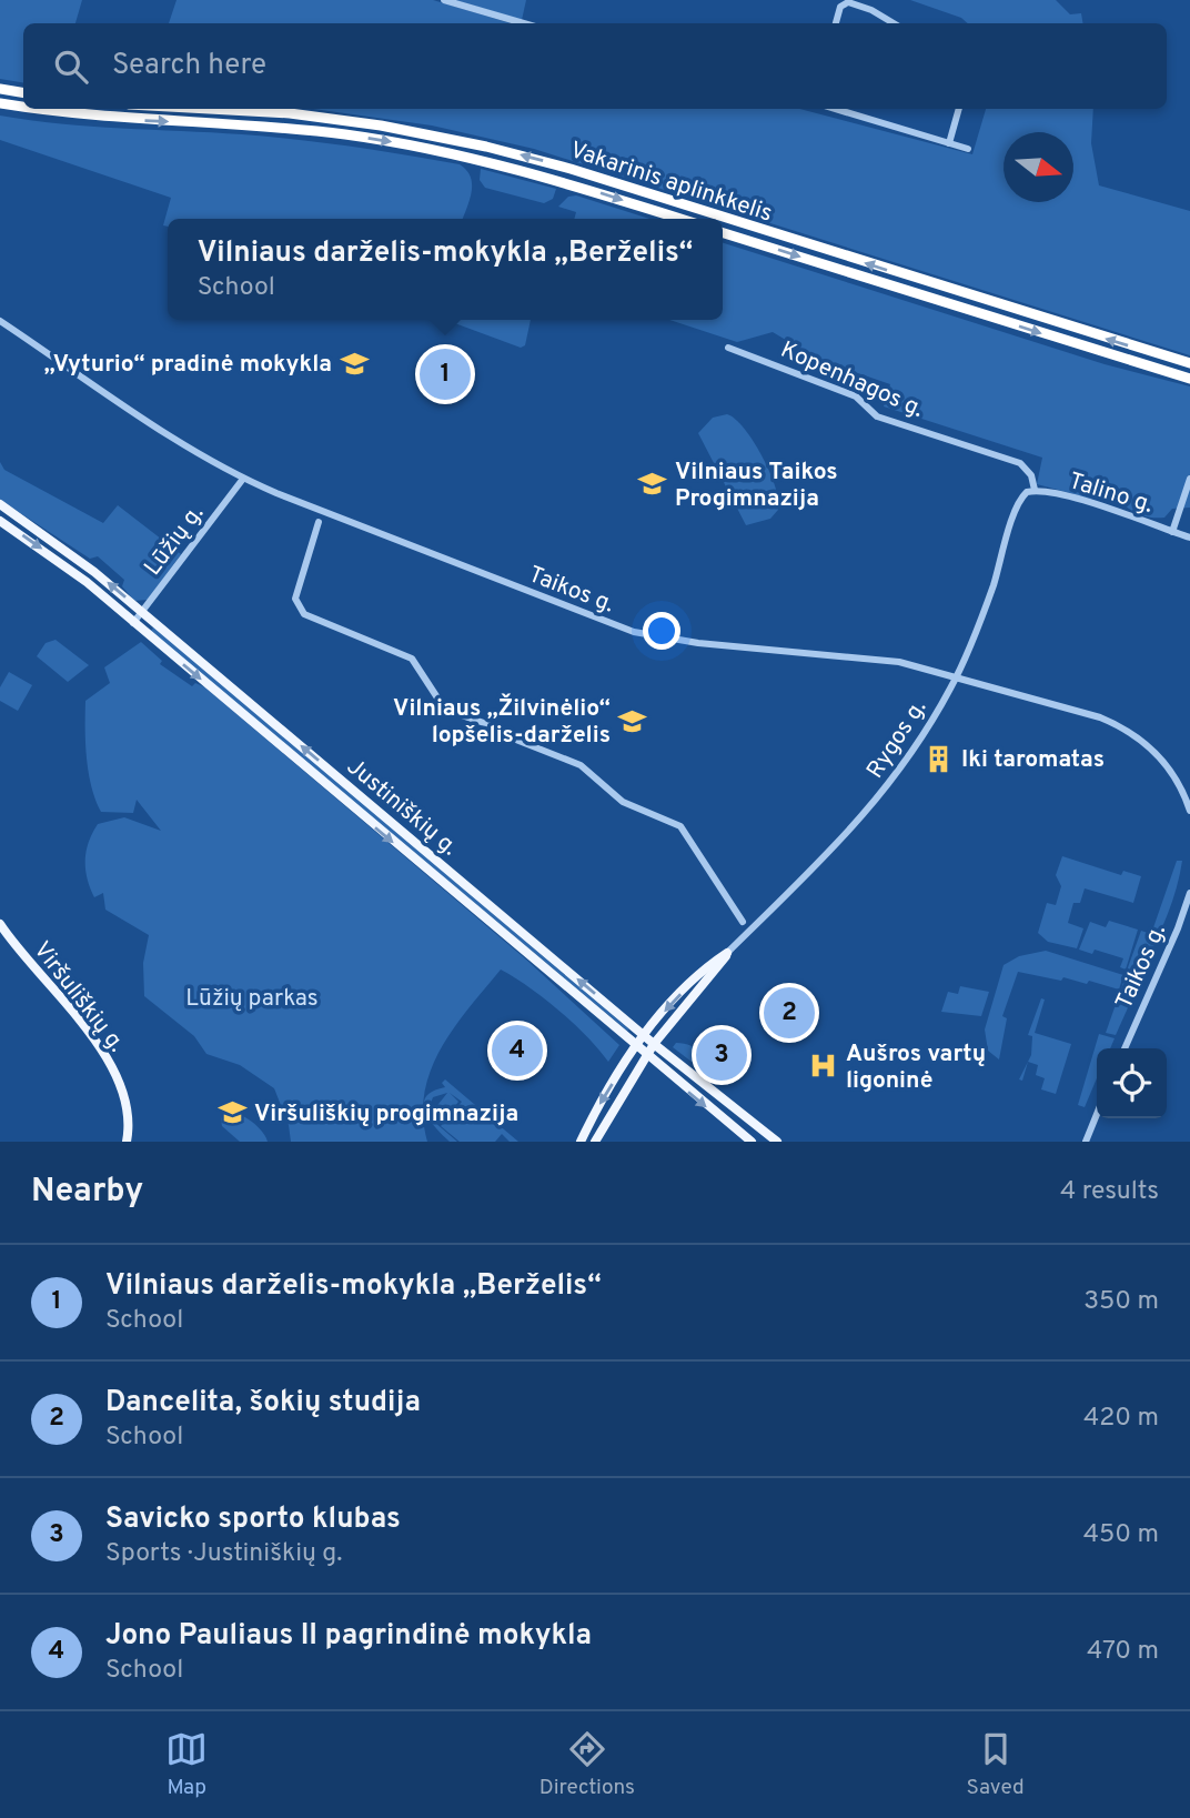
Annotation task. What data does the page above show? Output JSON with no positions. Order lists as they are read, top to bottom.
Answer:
{
  "streets": {
    "highway": ["Vakarinis aplinkkelis"],
    "main road": ["Rygos g.", "Justiniškių g.", "Viršuliškių g."],
    "street": [
      "Kopenhagos g.",
      "Talino g.",
      "Lūžių g.",
      "Taikos g."
    ]
  },
  "crossings": [
    ["Kopenhagos g.", "Talino g."],
    ["Talino g.", "Rygos g."],
    ["Lūžių g.", "Taikos g."],
    ["Lūžių g.", "Justiniškių g."],
    ["Taikos g.", "Rygos g."],
    ["Rygos g.", "Justiniškių g."]
  ],
  "parks": ["Lūžių parkas"],
  "places": {
    "school or university": [
      "„Vyturio“ pradinė mokykla",
      "Vilniaus Taikos Progimnazija",
      "Vilniaus „Žilvinėlio“ lopšelis-darželis",
      "Viršuliškių progimnazija"
    ],
    "building": ["Iki taromatas"],
    "hospital": ["Aušros vartų ligoninė"]
  },
  "north": "right",
  "page": {
    "search": "Search here",
    "popup": ["Vilniaus darželis-mokykla „Berželis“", "School"],
    "pins": [
      "1",
      "2",
      "4",
      "3"
    ],
    "heading": ["Nearby", "4 results"],
    "list": [
      {
        "mark": "1",
        "name": "Vilniaus darželis-mokykla „Berželis“",
        "note": "School",
        "value": "350 m"
      },
      {
        "mark": "2",
        "name": "Dancelita, šokių studija",
        "note": "School",
        "value": "420 m"
      },
      {
        "mark": "3",
        "name": "Savicko sporto klubas",
        "note": "Sports · Justiniškių g.",
        "value": "450 m"
      },
      {
        "mark": "4",
        "name": "Jono Pauliaus II pagrindinė mokykla",
        "note": "School",
        "value": "470 m"
      }
    ],
    "nav": ["Map", "Directions", "Saved"]
  }
}
